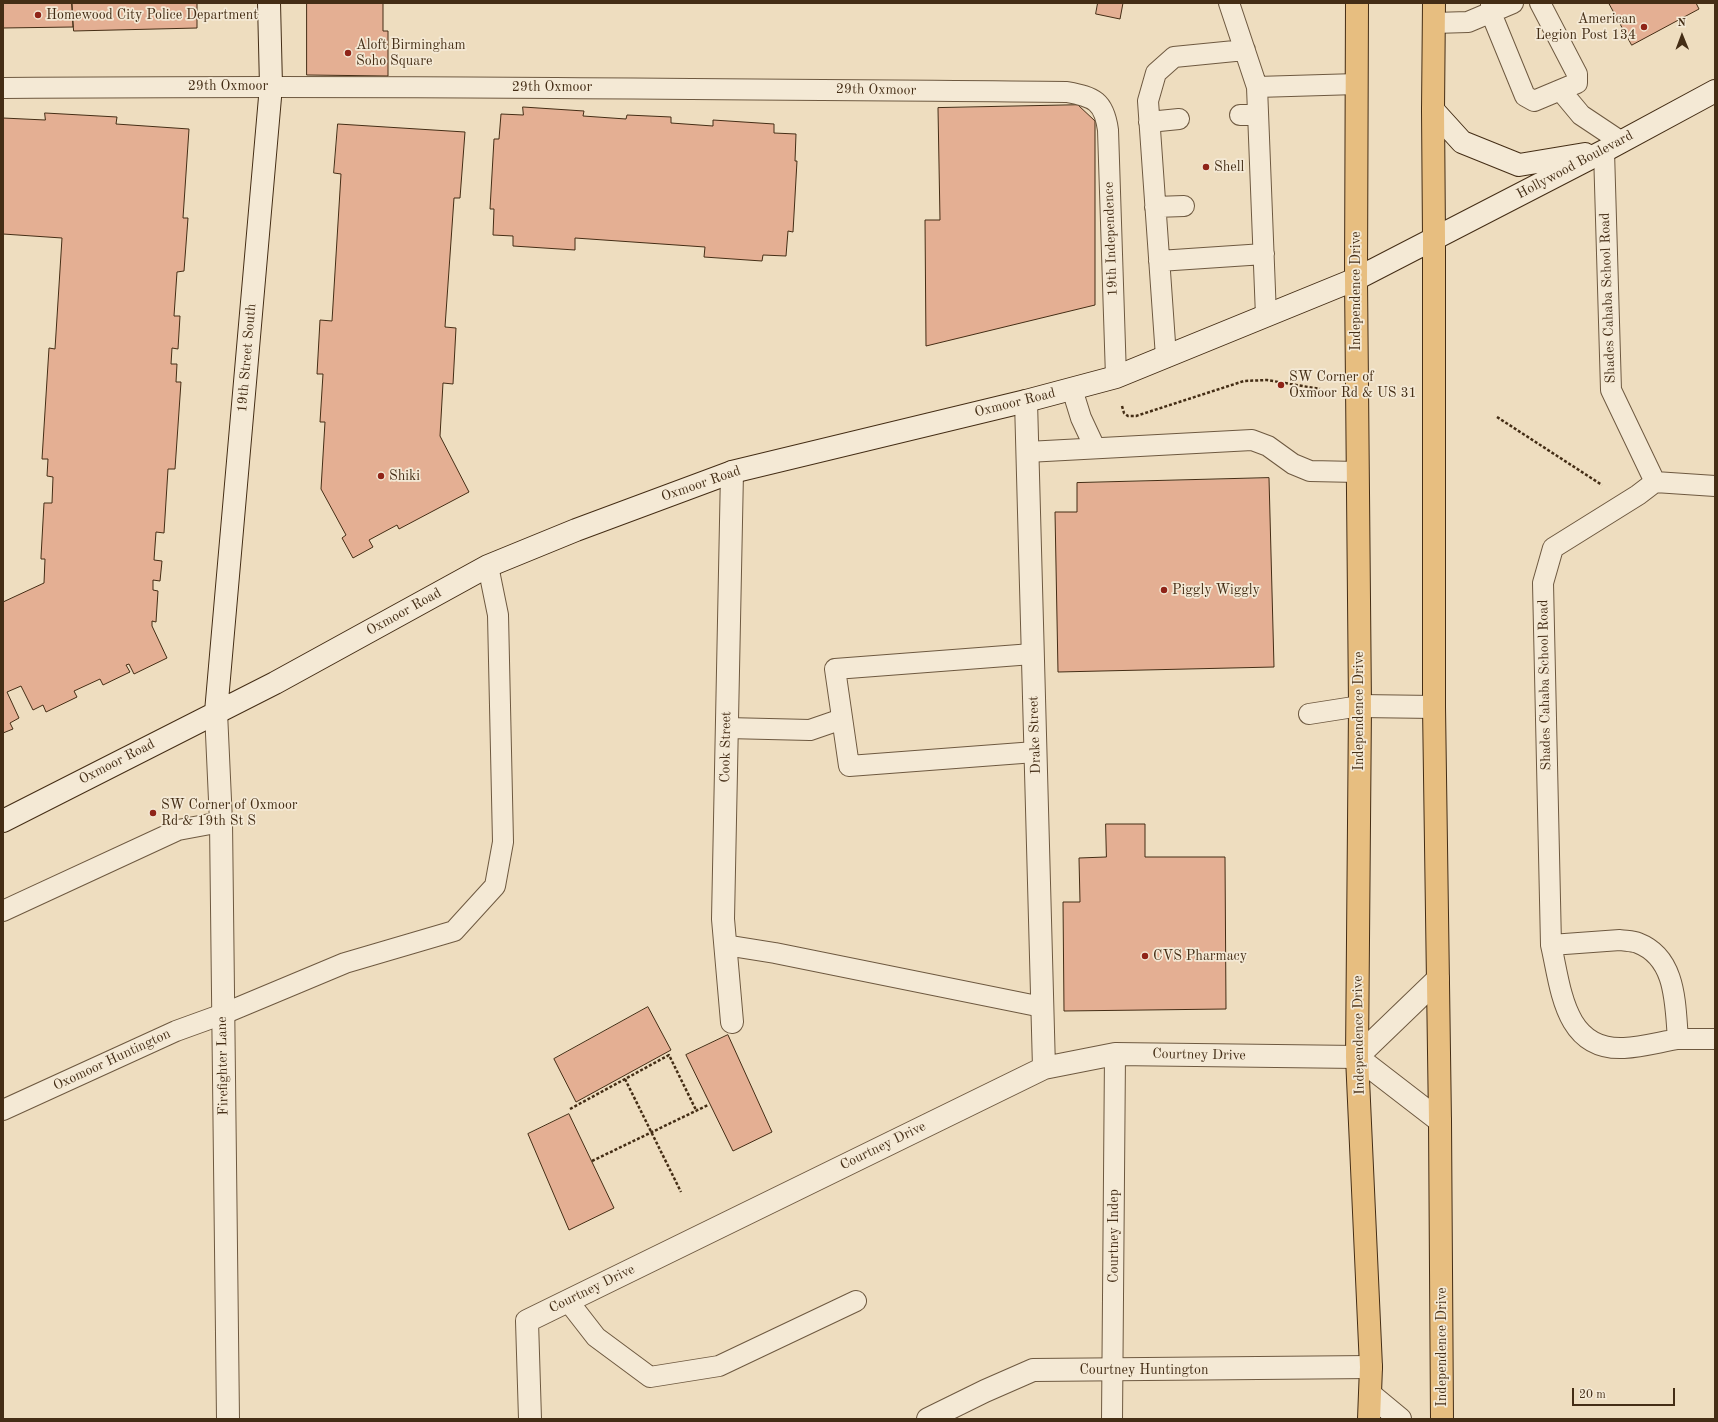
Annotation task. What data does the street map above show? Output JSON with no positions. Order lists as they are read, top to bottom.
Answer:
{
  "streets": {
    "main road": ["Independence Drive"],
    "street": [
      "Hollywood Boulevard",
      "19th Street South",
      "Oxmoor Road",
      "Drake Street",
      "Cook Street",
      "Courtney Drive",
      "Firefighter Lane",
      "Courtney Huntington"
    ],
    "lane": [
      "29th Oxmoor",
      "19th Independence",
      "Shades Cahaba School Road",
      "Oxomoor Huntington",
      "Courtney Indep"
    ]
  },
  "crossings": [
    ["29th Oxmoor", "19th Independence"],
    ["29th Oxmoor", "19th Street South"],
    ["Hollywood Boulevard", "Independence Drive"],
    ["Hollywood Boulevard", "Shades Cahaba School Road"],
    ["Hollywood Boulevard", "Oxmoor Road"],
    ["19th Independence", "Oxmoor Road"],
    ["Independence Drive", "Oxmoor Road"],
    ["Independence Drive", "Courtney Drive"],
    ["Independence Drive", "Courtney Huntington"],
    ["19th Street South", "Oxmoor Road"],
    ["19th Street South", "Firefighter Lane"],
    ["Oxmoor Road", "Drake Street"],
    ["Oxmoor Road", "Cook Street"],
    ["Oxmoor Road", "Oxomoor Huntington"],
    ["Oxmoor Road", "Firefighter Lane"],
    ["Drake Street", "Courtney Drive"],
    ["Courtney Drive", "Courtney Indep"],
    ["Oxomoor Huntington", "Firefighter Lane"],
    ["Courtney Indep", "Courtney Huntington"]
  ],
  "places": [
    "Homewood City Police Department",
    "American Legion Post 134",
    "Aloft Birmingham Soho Square",
    "Shell",
    "SW Corner of Oxmoor Rd & US 31",
    "Shiki",
    "Piggly Wiggly",
    "SW Corner of Oxmoor Rd & 19th St S",
    "CVS Pharmacy"
  ],
  "scale_bar": "20 m",
  "north": "top"
}
